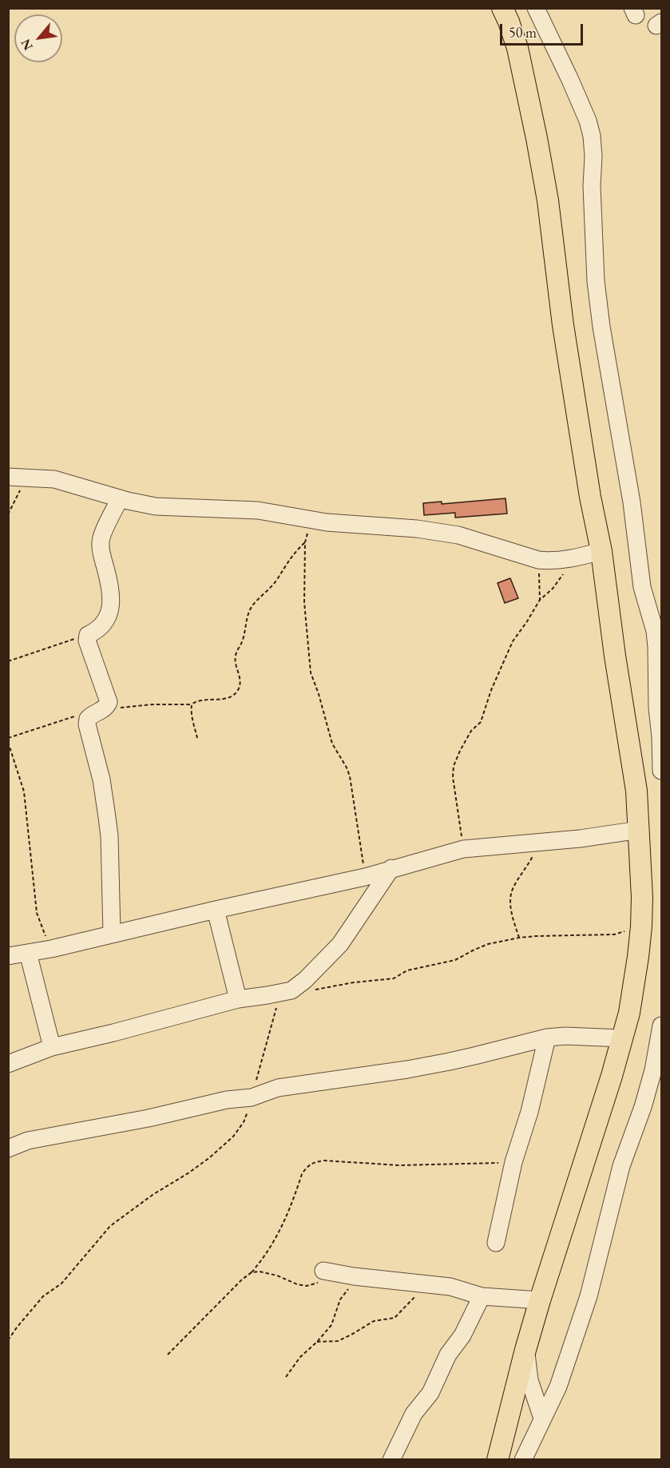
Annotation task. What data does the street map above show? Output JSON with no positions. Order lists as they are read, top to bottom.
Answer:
{
  "scale_bar": "50 m",
  "north": "bottom left"
}
